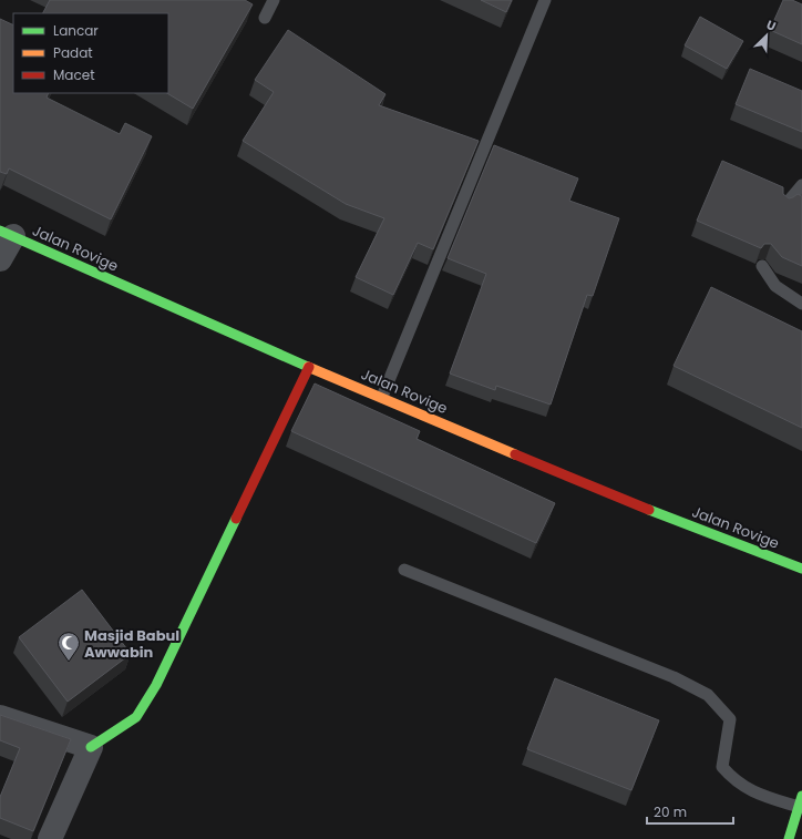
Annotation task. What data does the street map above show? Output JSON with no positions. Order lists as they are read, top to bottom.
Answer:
{
  "streets": {
    "street": ["Jalan Rovige"]
  },
  "places": {
    "mosque": ["Masjid Babul Awwabin"]
  },
  "legend": ["Lancar", "Padat", "Macet"],
  "scale_bar": "20 m",
  "north": "top right"
}
